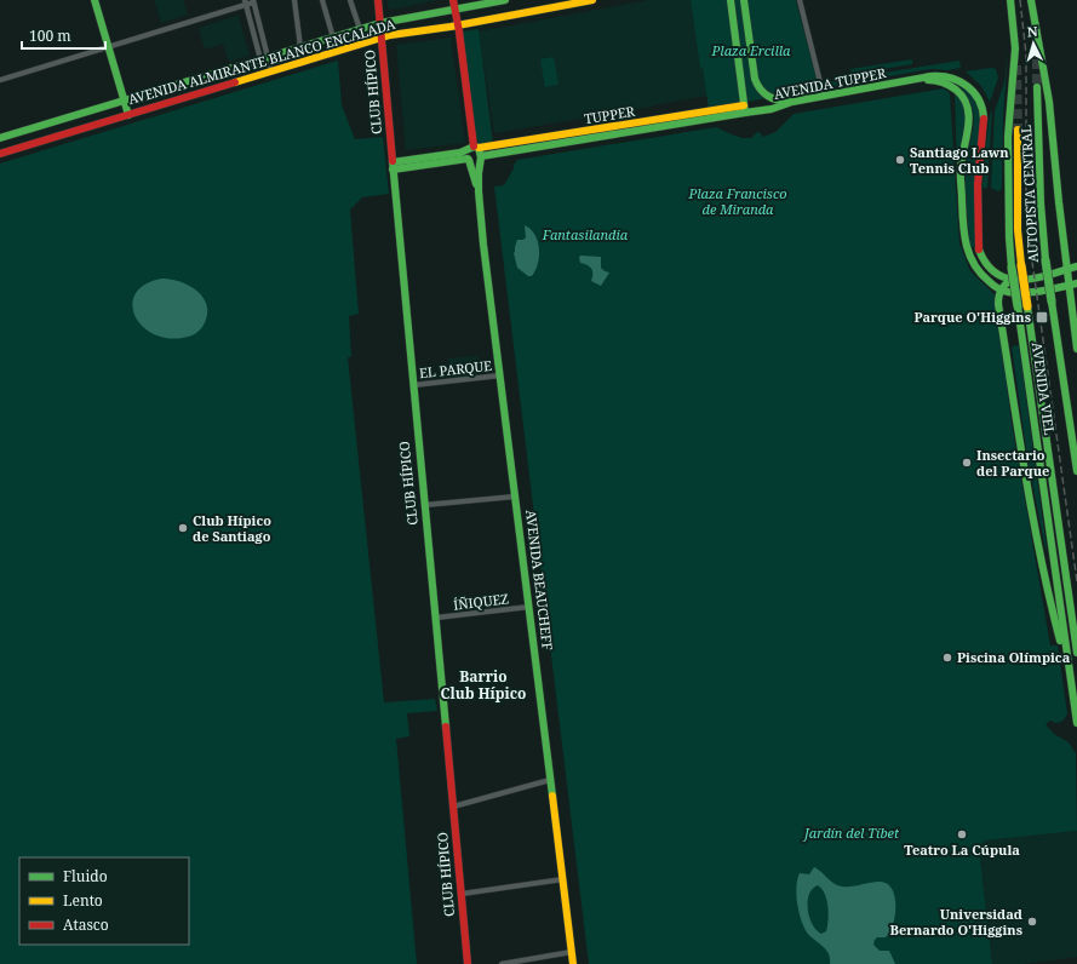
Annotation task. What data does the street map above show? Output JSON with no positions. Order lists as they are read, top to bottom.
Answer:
{
  "streets": {
    "main road": [
      "AVENIDA ALMIRANTE BLANCO ENCALADA",
      "AVENIDA TUPPER",
      "CLUB HÍPICO",
      "TUPPER",
      "AUTOPISTA CENTRAL",
      "AVENIDA VIEL",
      "AVENIDA BEAUCHEFF"
    ],
    "street": ["EL PARQUE", "ÍÑIQUEZ"]
  },
  "crossings": [
    ["AVENIDA ALMIRANTE BLANCO ENCALADA", "CLUB HÍPICO"],
    ["AVENIDA ALMIRANTE BLANCO ENCALADA", "AVENIDA BEAUCHEFF"],
    ["AVENIDA TUPPER", "TUPPER"],
    ["CLUB HÍPICO", "TUPPER"],
    ["CLUB HÍPICO", "EL PARQUE"],
    ["CLUB HÍPICO", "ÍÑIQUEZ"],
    ["TUPPER", "AVENIDA BEAUCHEFF"],
    ["EL PARQUE", "AVENIDA BEAUCHEFF"],
    ["AVENIDA BEAUCHEFF", "ÍÑIQUEZ"]
  ],
  "districts": ["Barrio Club Hípico"],
  "parks": [
    "Plaza Ercilla",
    "Plaza Francisco de Miranda",
    "Fantasilandia",
    "Jardín del Tíbet"
  ],
  "places": {
    "other": [
      "Santiago Lawn Tennis Club",
      "Insectario del Parque",
      "Club Hípico de Santiago",
      "Piscina Olímpica",
      "Teatro La Cúpula",
      "Universidad Bernardo O'Higgins"
    ],
    "transit": ["Parque O'Higgins"]
  },
  "legend": ["Fluido", "Lento", "Atasco"],
  "scale_bar": "100 m",
  "north": "top"
}
